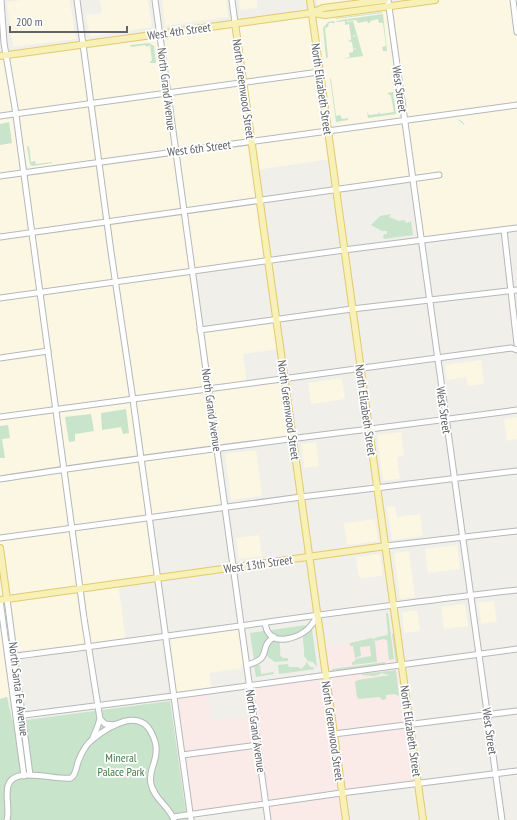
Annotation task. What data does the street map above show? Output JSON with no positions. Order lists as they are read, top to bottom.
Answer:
{
  "streets": {
    "main road": [
      "West 4th Street",
      "North Greenwood Street",
      "North Elizabeth Street",
      "West 13th Street",
      "North Santa Fe Avenue"
    ],
    "street": ["North Grand Avenue", "West Street", "West 6th Street"]
  },
  "crossings": [
    ["West 4th Street", "North Grand Avenue"],
    ["West 4th Street", "North Greenwood Street"],
    ["West 4th Street", "North Elizabeth Street"],
    ["West 4th Street", "West Street"],
    ["North Grand Avenue", "West 6th Street"],
    ["North Grand Avenue", "West 13th Street"],
    ["North Greenwood Street", "West 6th Street"],
    ["North Greenwood Street", "West 13th Street"],
    ["North Elizabeth Street", "West 6th Street"],
    ["North Elizabeth Street", "West 13th Street"],
    ["West Street", "West 6th Street"],
    ["West Street", "West 13th Street"],
    ["West 13th Street", "North Santa Fe Avenue"]
  ],
  "parks": ["Mineral Palace Park"],
  "scale_bar": "200 m"
}
